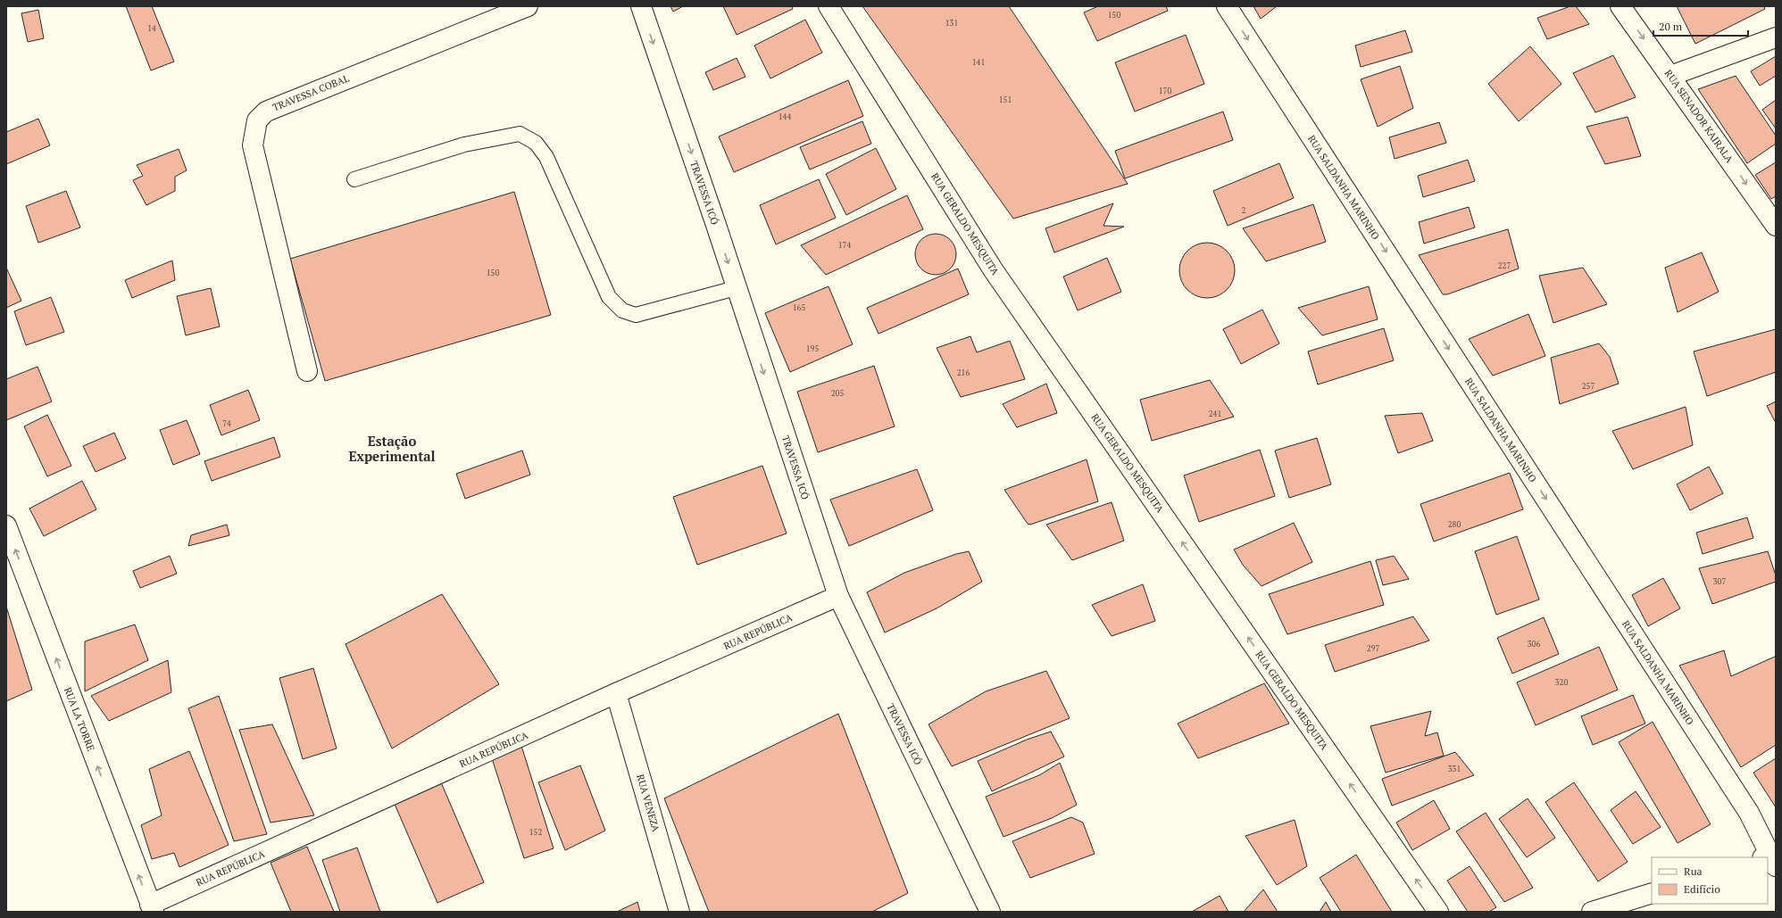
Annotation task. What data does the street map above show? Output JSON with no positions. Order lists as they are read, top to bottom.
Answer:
{
  "streets": {
    "street": [
      "TRAVESSA COBAL",
      "RUA SENADOR KAIRALA",
      "RUA SALDANHA MARINHO",
      "TRAVESSA ICÓ",
      "RUA GERALDO MESQUITA",
      "RUA REPÚBLICA",
      "RUA LA TORRE",
      "RUA VENEZA"
    ]
  },
  "crossings": [
    ["TRAVESSA ICÓ", "RUA REPÚBLICA"],
    ["RUA REPÚBLICA", "RUA LA TORRE"],
    ["RUA REPÚBLICA", "RUA VENEZA"]
  ],
  "one_way": [
    "RUA SENADOR KAIRALA",
    "RUA SALDANHA MARINHO",
    "TRAVESSA ICÓ",
    "RUA GERALDO MESQUITA",
    "RUA LA TORRE"
  ],
  "districts": ["Estação Experimental"],
  "house_numbers": [
    "150",
    "131",
    "14",
    "141",
    "170",
    "151",
    "144",
    "2",
    "174",
    "227",
    "150",
    "165",
    "195",
    "216",
    "257",
    "205",
    "241",
    "74",
    "280",
    "307",
    "306",
    "297",
    "320",
    "331",
    "152"
  ],
  "legend": ["Rua", "Edifício"],
  "scale_bar": "20 m"
}
